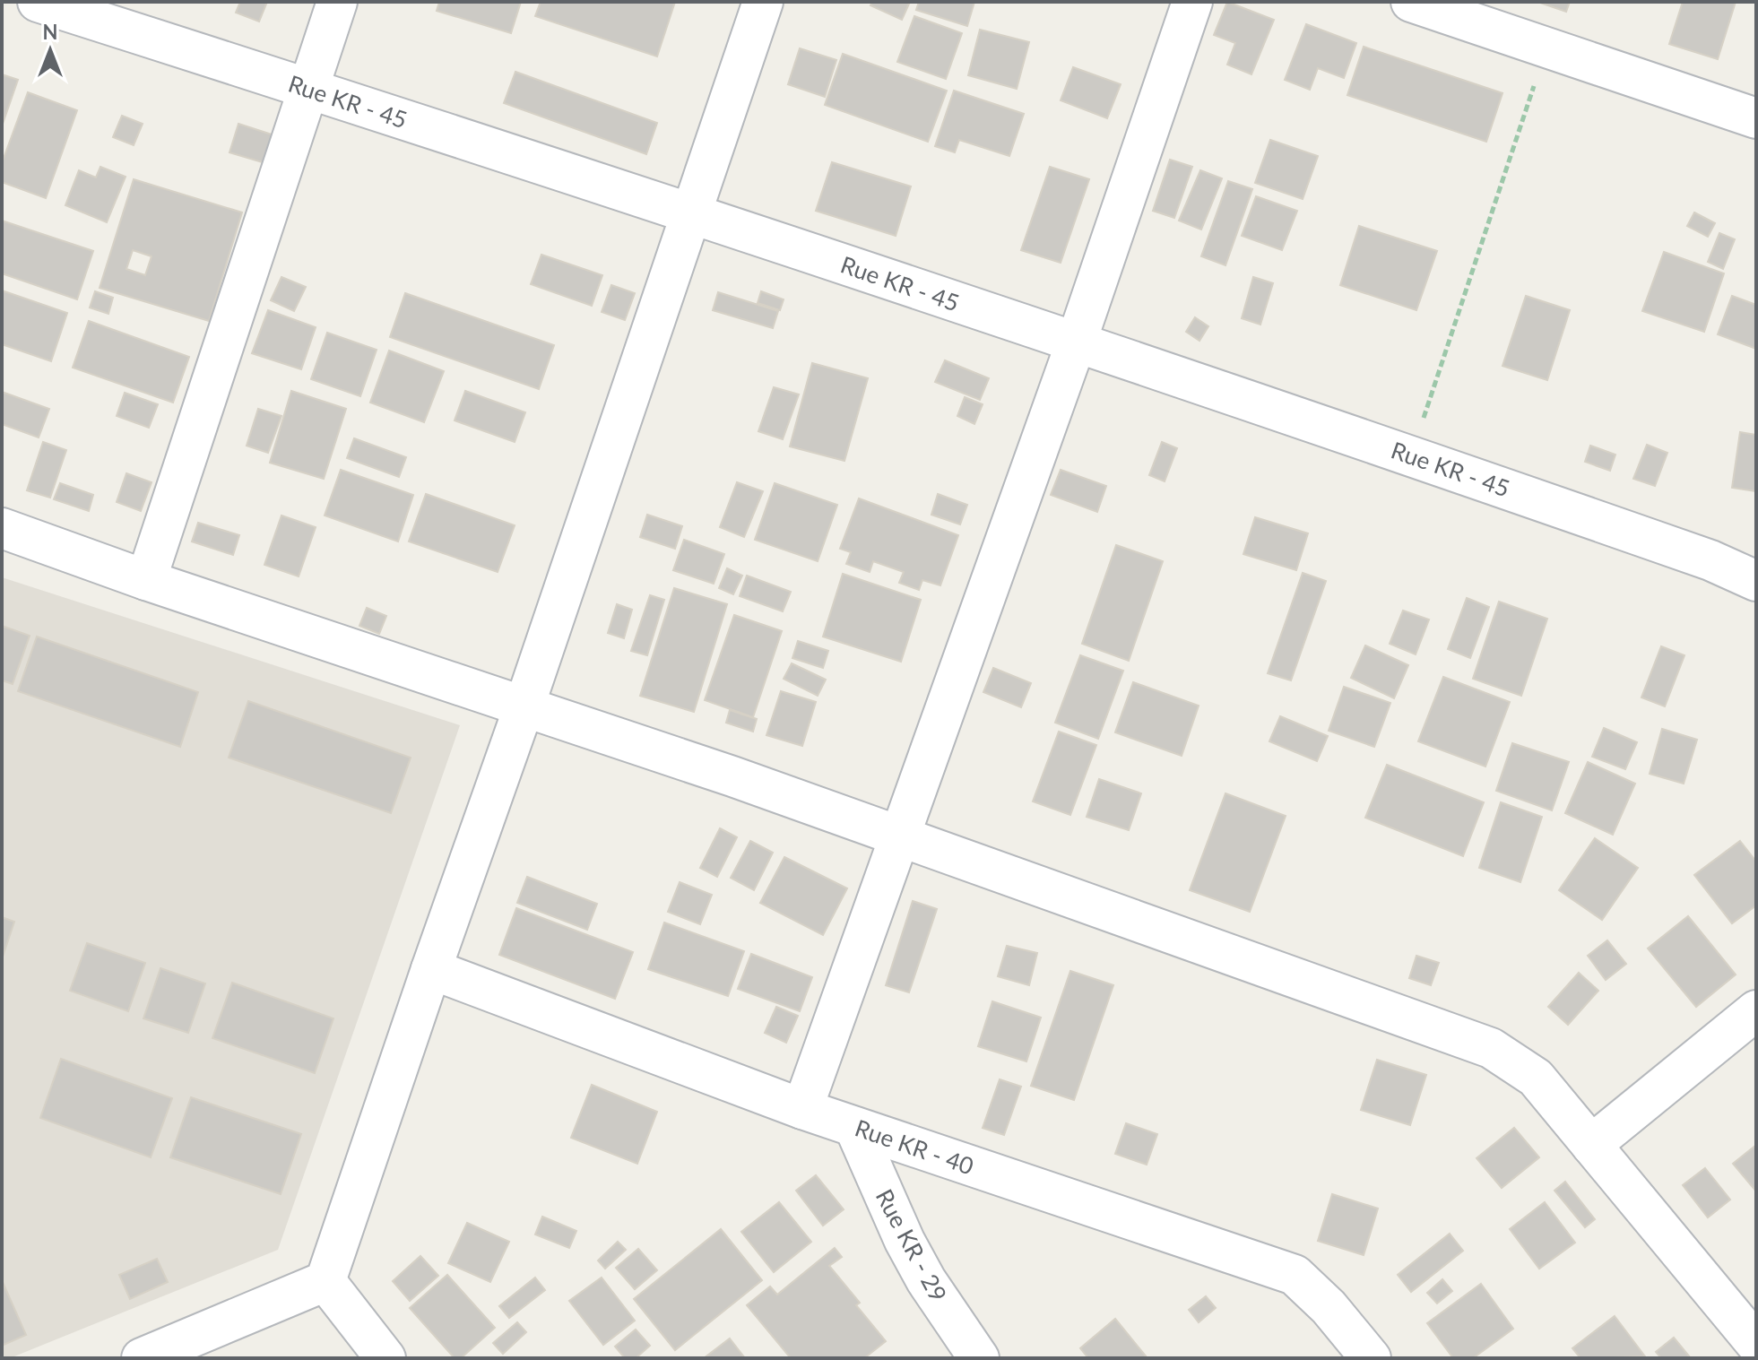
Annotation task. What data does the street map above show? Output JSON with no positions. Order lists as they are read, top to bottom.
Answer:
{
  "streets": {
    "street": ["Rue KR - 45", "Rue KR - 40", "Rue KR - 29"]
  },
  "crossings": [
    ["Rue KR - 40", "Rue KR - 29"]
  ],
  "north": "top"
}
